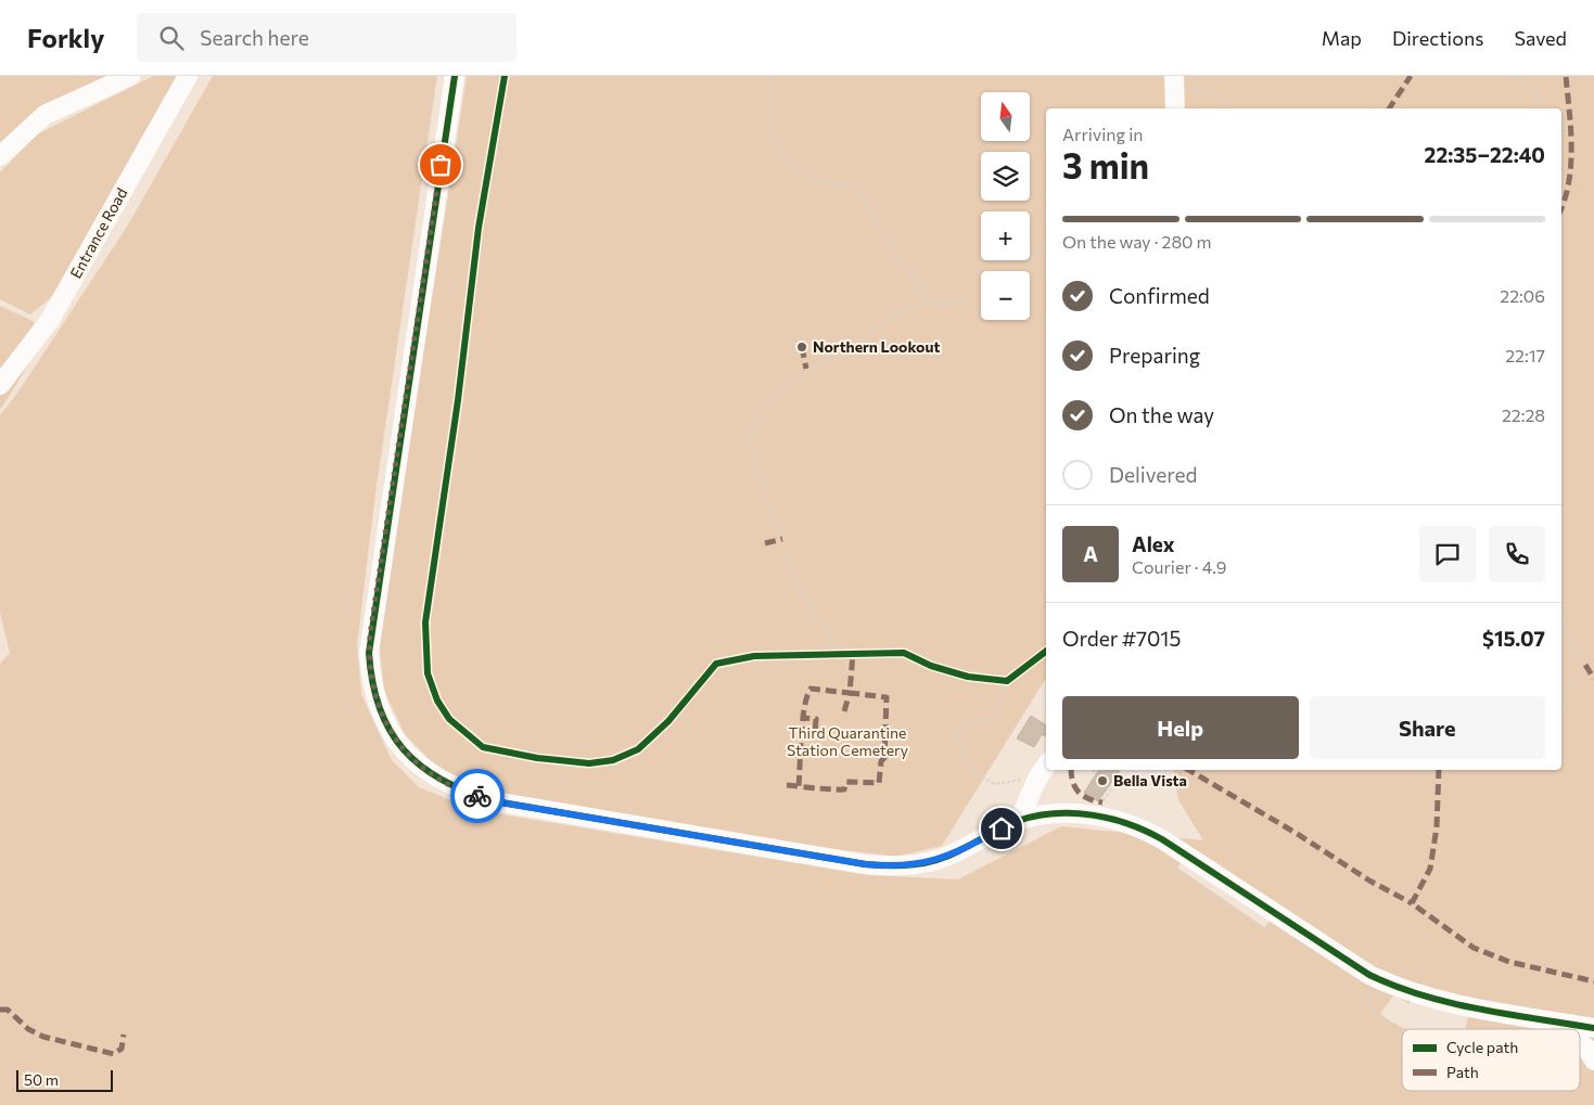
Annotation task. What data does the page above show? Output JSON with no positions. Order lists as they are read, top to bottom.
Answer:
{
  "streets": {
    "street": ["Entrance Road"]
  },
  "parks": ["Third Quarantine Station Cemetery"],
  "places": ["Northern Lookout", "Bella Vista"],
  "legend": ["Cycle path", "Path"],
  "scale_bar": "50 m",
  "north": "top",
  "page": {
    "header": "Forkly",
    "search": "Search here",
    "nav": ["Map", "Directions", "Saved"],
    "map_buttons": ["+", "−"],
    "heading": ["3 min", "Arriving in", "22:35–22:40"],
    "panel": [
      "Alex",
      "Courier · 4.9",
      "Order #7015",
      "$15.07"
    ],
    "bar": "On the way · 280 m",
    "list": [
      ["Confirmed", "22:06"],
      ["Preparing", "22:17"],
      ["On the way", "22:28"],
      "Delivered"
    ],
    "round": "A",
    "buttons": ["Help", "Share"],
    "scale": "50 m"
  }
}
